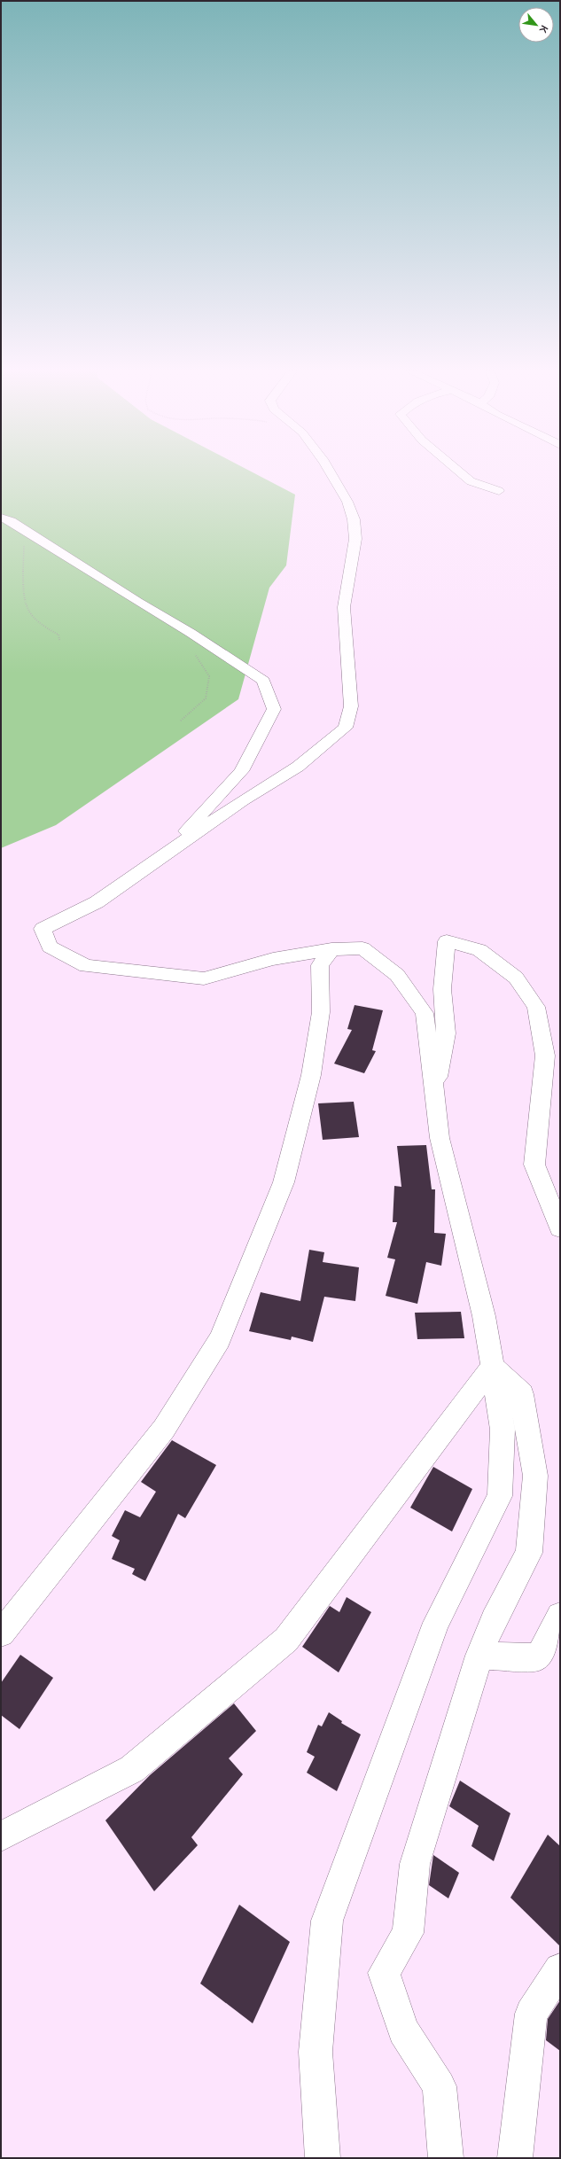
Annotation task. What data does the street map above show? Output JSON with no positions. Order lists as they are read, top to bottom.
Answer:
{
  "north": "bottom right"
}
